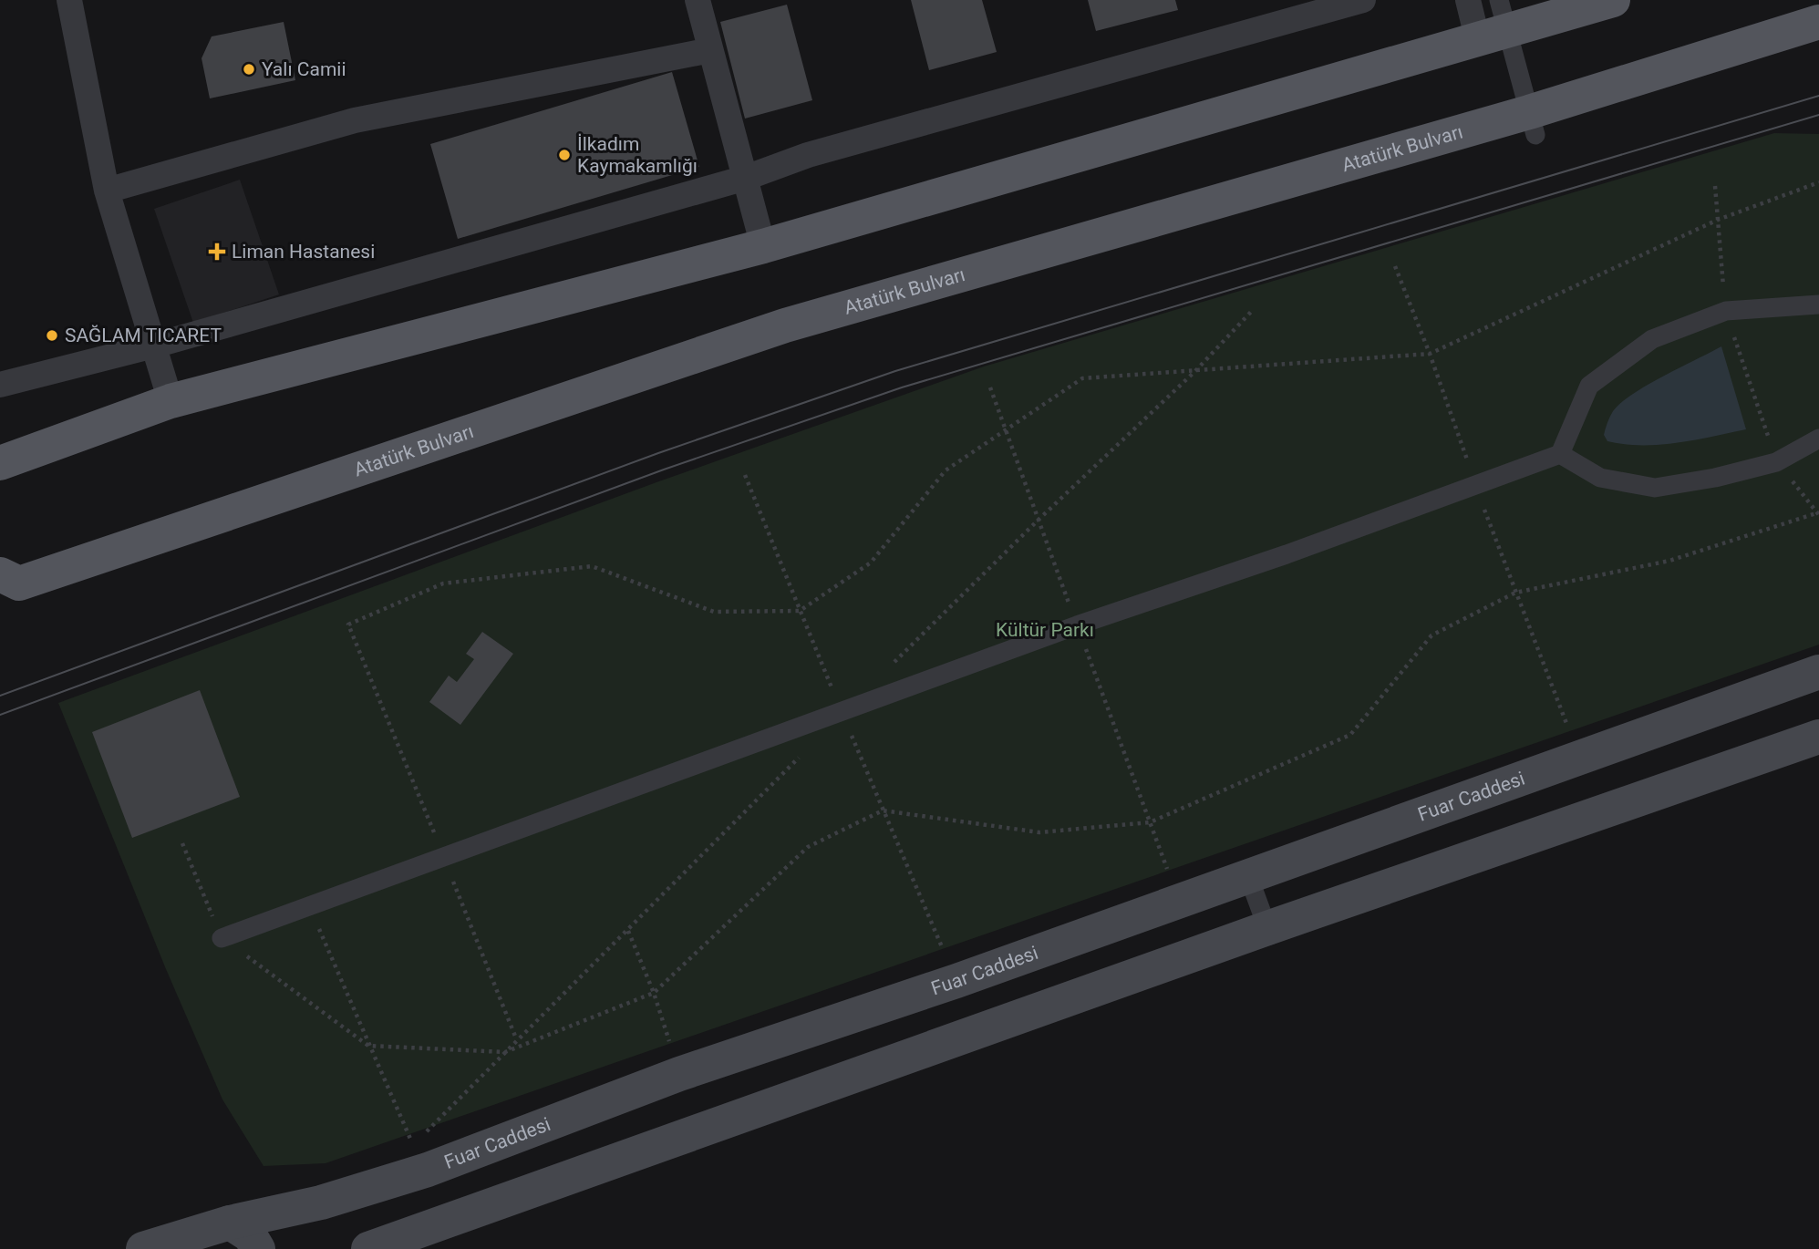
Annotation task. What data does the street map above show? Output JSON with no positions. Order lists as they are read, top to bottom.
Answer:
{
  "streets": {
    "main road": ["Atatürk Bulvarı", "Fuar Caddesi"]
  },
  "parks": ["Kültür Parkı"],
  "places": {
    "other": ["Yalı Camii", "İlkadım Kaymakamlığı", "SAĞLAM TICARET"],
    "health": ["Liman Hastanesi"]
  }
}
